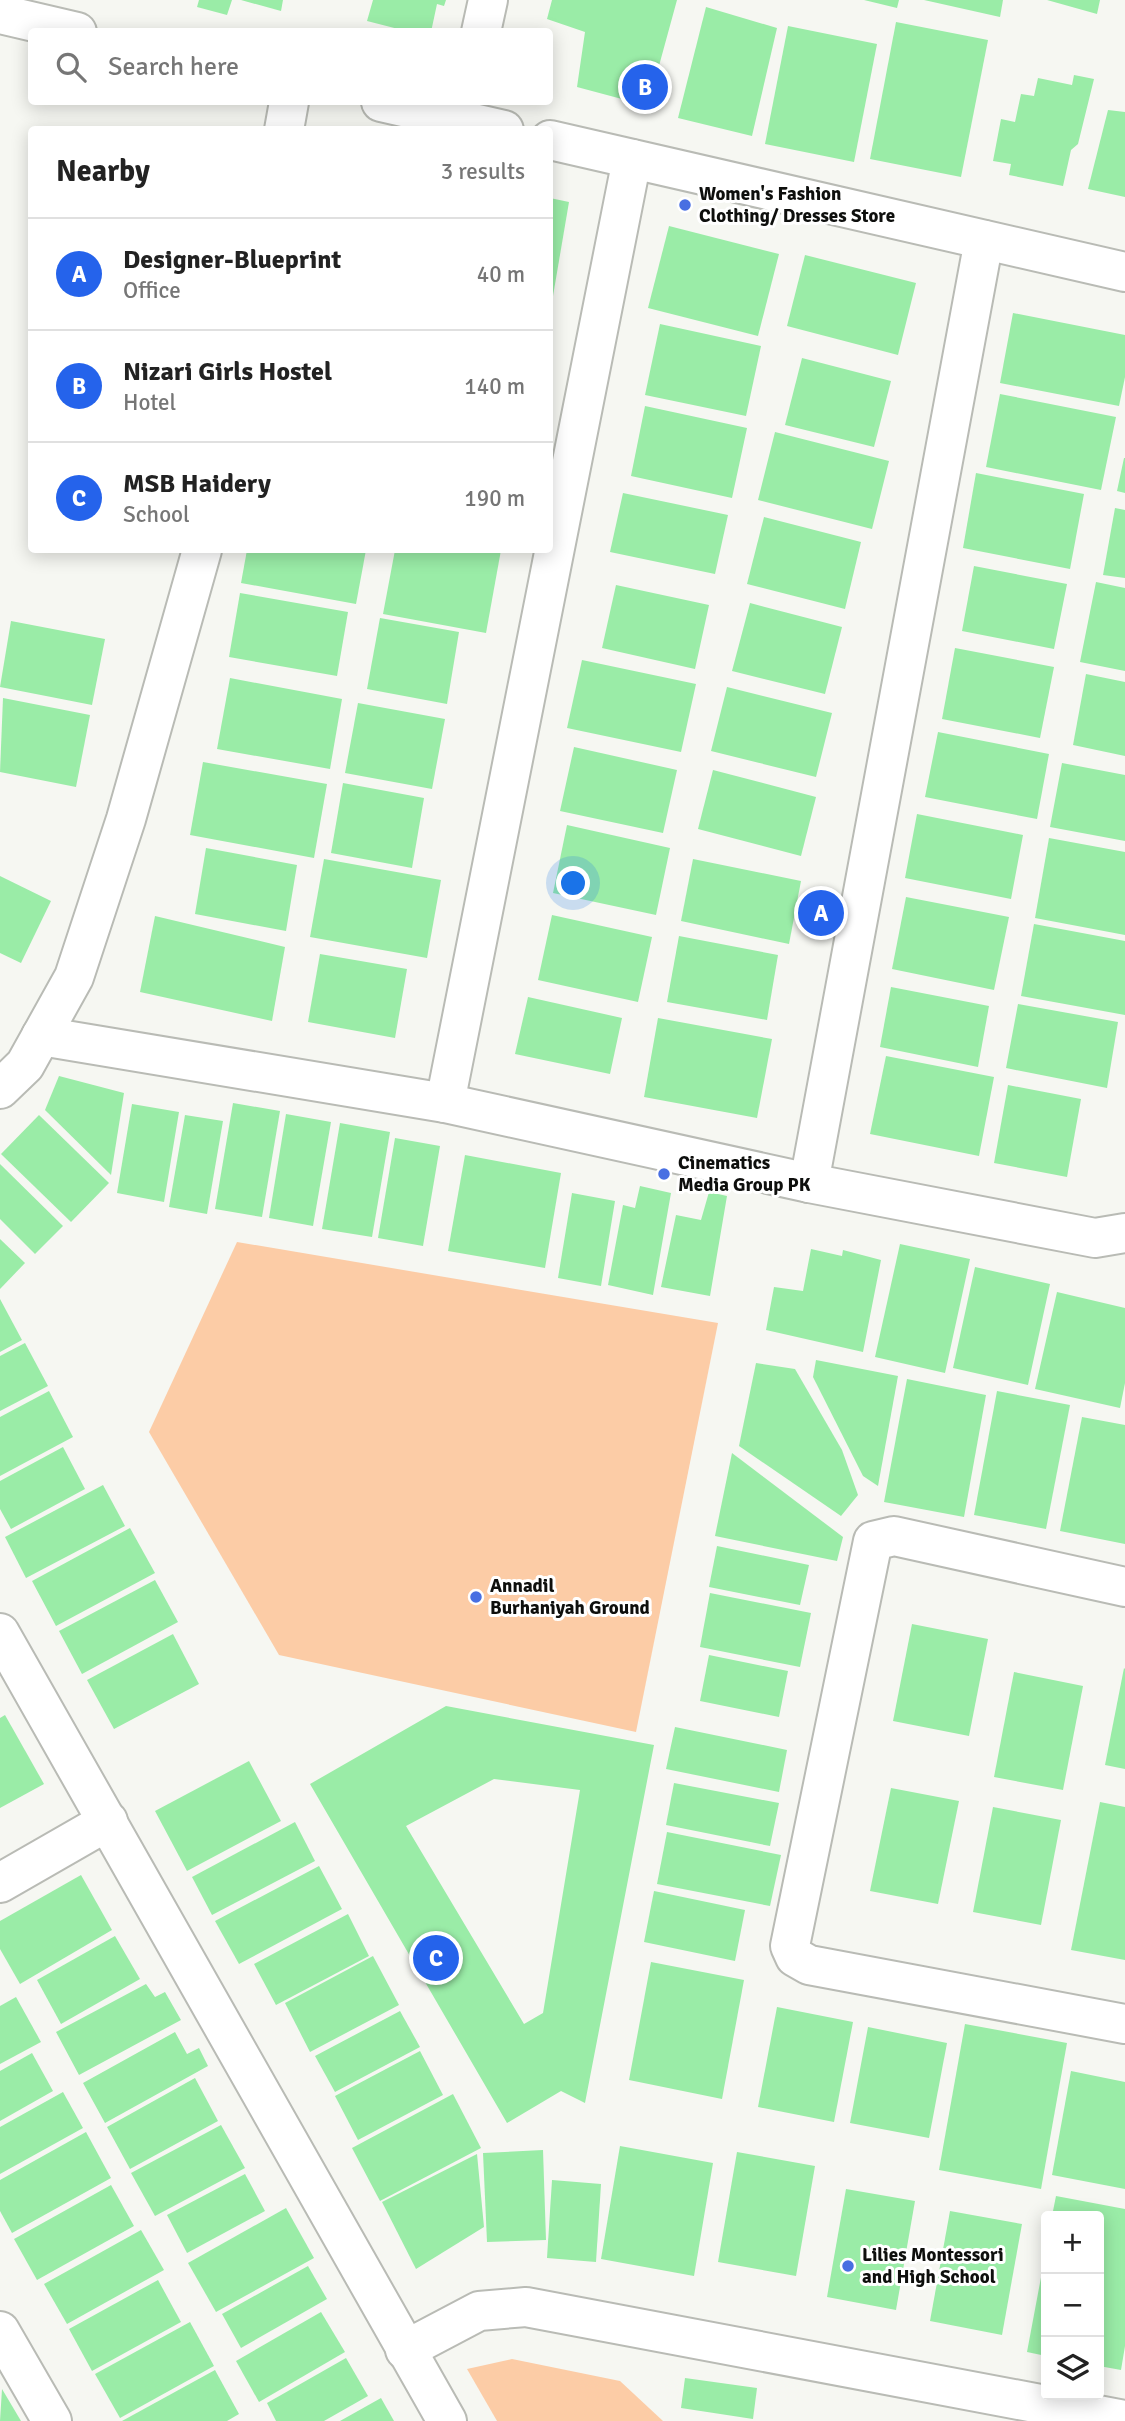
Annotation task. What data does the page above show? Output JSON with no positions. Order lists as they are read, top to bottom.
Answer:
{
  "places": [
    "Women's Fashion Clothing/ Dresses Store",
    "Cinematics Media Group PK",
    "Annadil Burhaniyah Ground",
    "Lilies Montessori and High School"
  ],
  "page": {
    "search": "Search here",
    "pins": ["B", "A", "C"],
    "heading": ["Nearby", "3 results"],
    "list": [
      {
        "mark": "A",
        "name": "Designer-Blueprint",
        "note": "Office",
        "value": "40 m"
      },
      {
        "mark": "B",
        "name": "Nizari Girls Hostel",
        "note": "Hotel",
        "value": "140 m"
      },
      {
        "mark": "C",
        "name": "MSB Haidery",
        "note": "School",
        "value": "190 m"
      }
    ],
    "map_buttons": ["+", "−"]
  }
}
